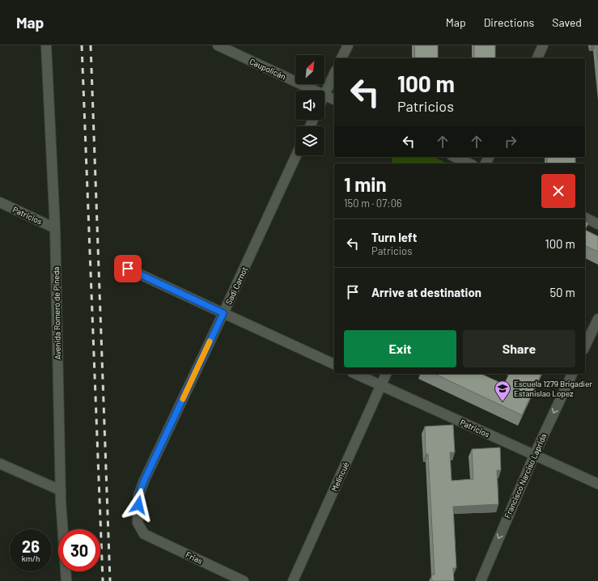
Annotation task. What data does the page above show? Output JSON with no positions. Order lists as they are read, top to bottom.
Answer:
{
  "streets": {
    "street": [
      "Caupolicán",
      "Patricios",
      "Sadi Carnot",
      "Avenida Romero de Pineda",
      "Francisco Narciso Laprida",
      "Melincué",
      "Frias"
    ]
  },
  "crossings": [
    ["Patricios", "Avenida Romero de Pineda"],
    ["Patricios", "Francisco Narciso Laprida"],
    ["Patricios", "Melincué"],
    ["Sadi Carnot", "Frias"]
  ],
  "one_way": ["Francisco Narciso Laprida"],
  "places": {
    "school or university": ["Escuela 1279 Brigadier Estanislao Lopez"]
  },
  "north": "top right",
  "page": {
    "header": "Map",
    "nav": ["Map", "Directions", "Saved"],
    "turn": ["100 m", "Patricios"],
    "heading": ["1 min", "150 m · 07:06"],
    "list": [
      {
        "name": "Turn left",
        "note": "Patricios",
        "value": "100 m"
      },
      {
        "name": "Arrive at destination",
        "value": "50 m"
      }
    ],
    "buttons": ["Exit", "Share"],
    "speed": "26 km/h",
    "limit": "30"
  }
}
